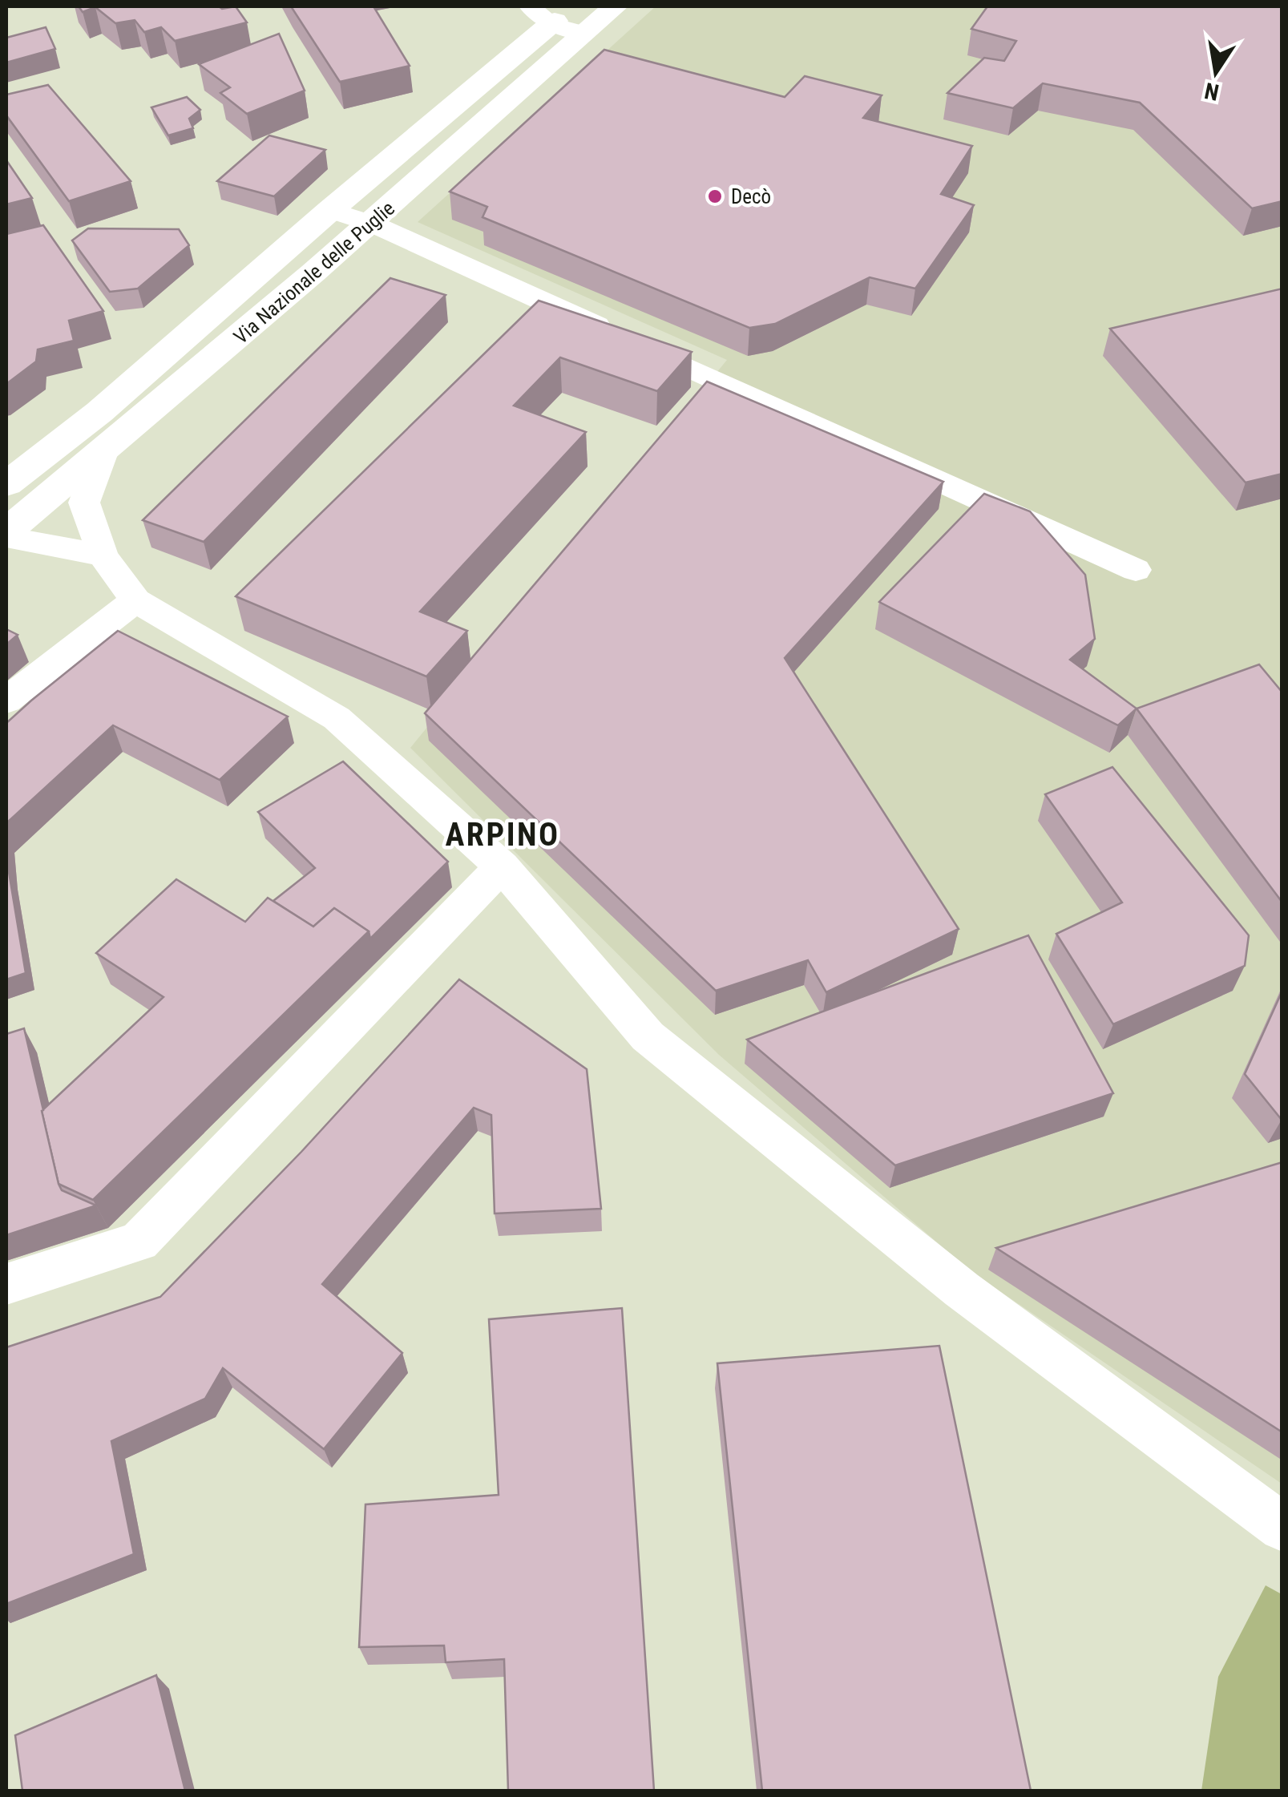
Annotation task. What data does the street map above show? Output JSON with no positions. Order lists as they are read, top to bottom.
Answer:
{
  "streets": {
    "main road": ["Via Nazionale delle Puglie"]
  },
  "districts": ["ARPINO"],
  "places": ["Decò"],
  "north": "bottom"
}
